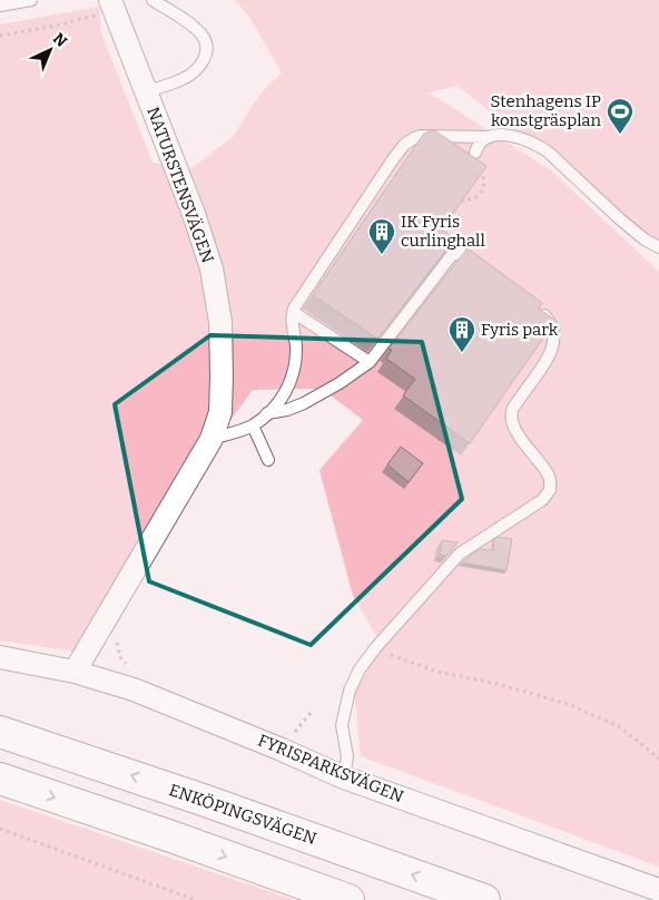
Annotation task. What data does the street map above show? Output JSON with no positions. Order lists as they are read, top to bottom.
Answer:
{
  "streets": {
    "main road": ["ENKÖPINGSVÄGEN"],
    "street": ["NATURSTENSVÄGEN", "FYRISPARKSVÄGEN"]
  },
  "crossings": [
    ["NATURSTENSVÄGEN", "FYRISPARKSVÄGEN"]
  ],
  "places": {
    "sports": ["Stenhagens IP konstgräsplan"],
    "building": ["IK Fyris curlinghall", "Fyris park"]
  },
  "north": "top right"
}
